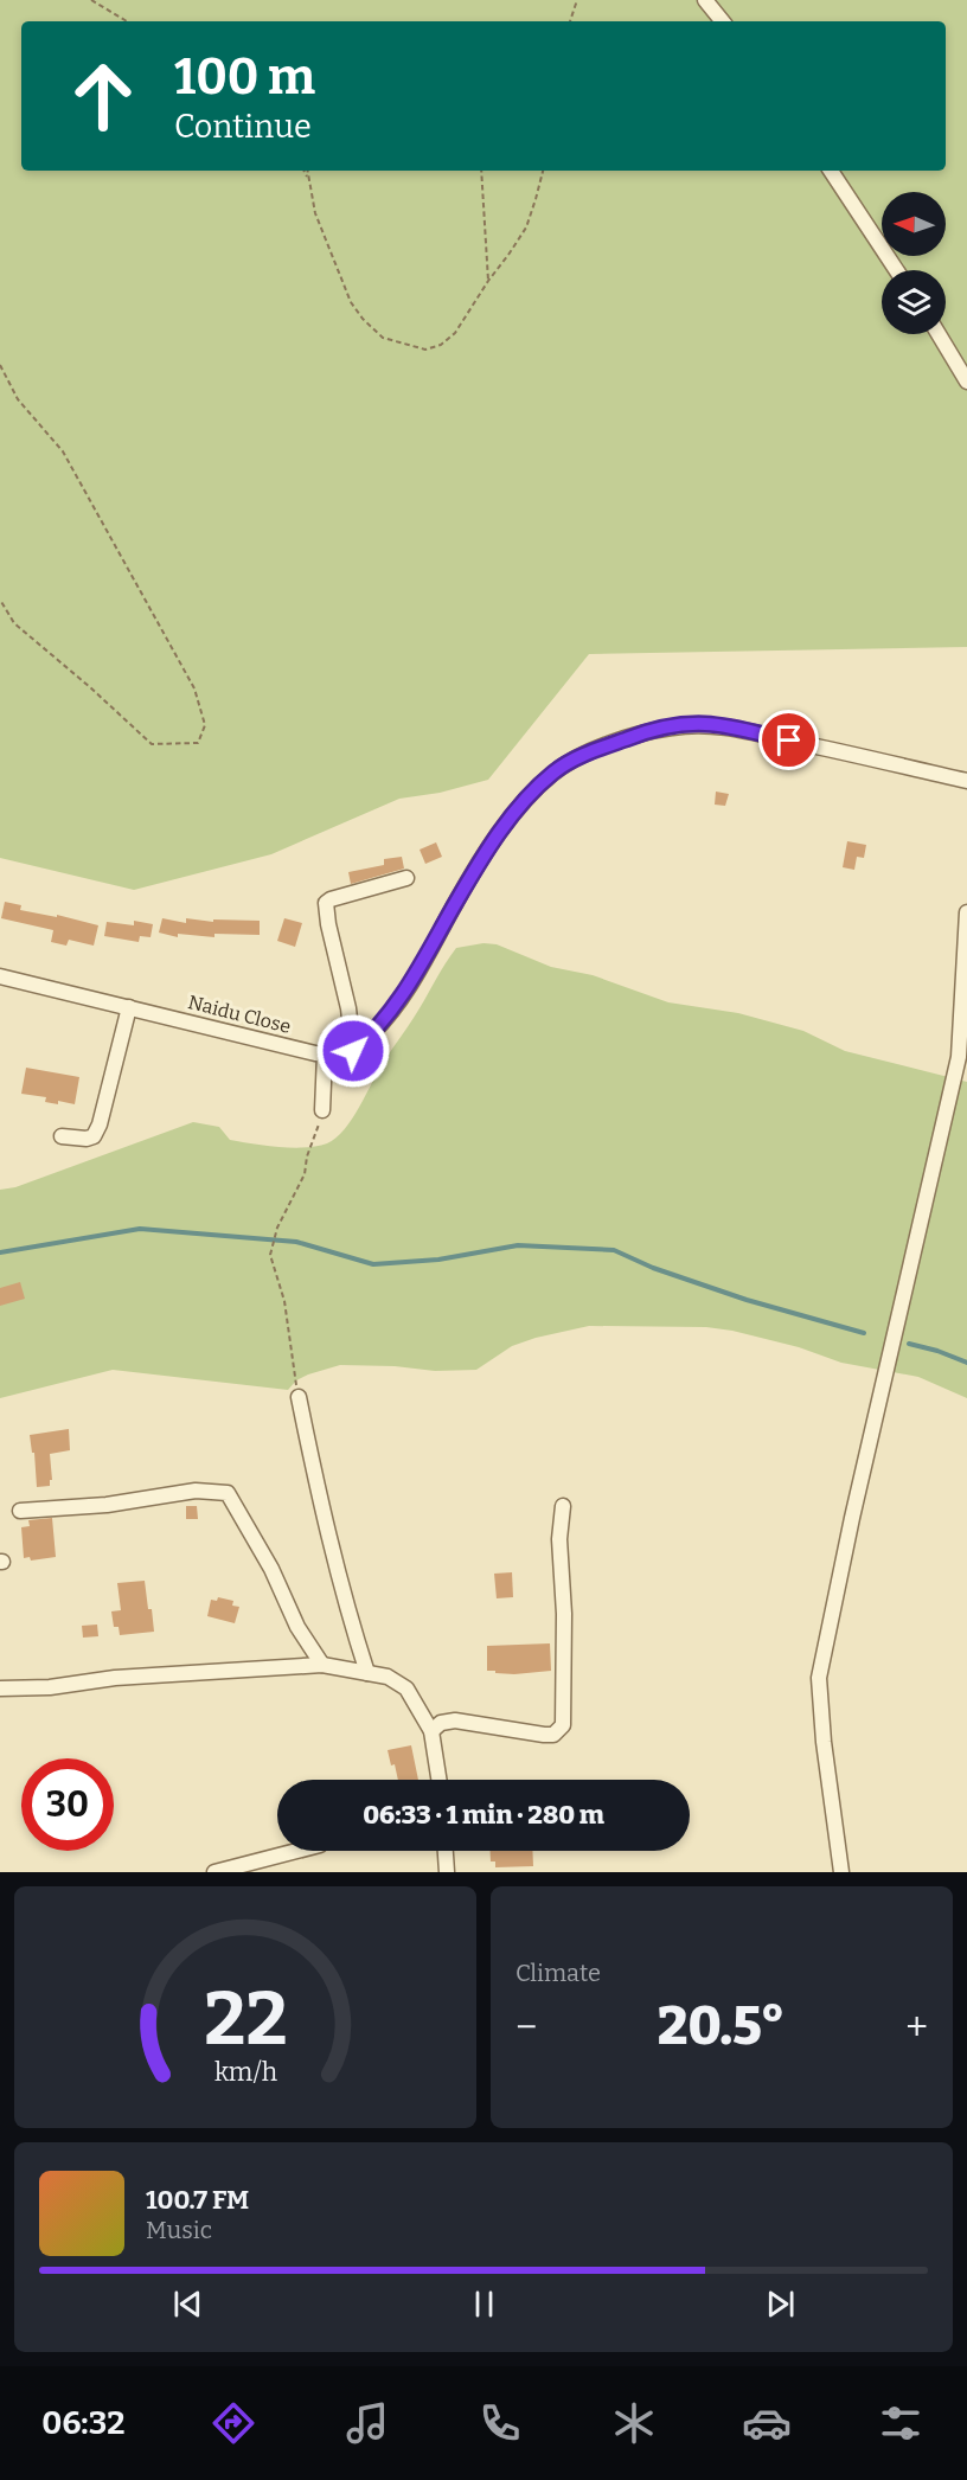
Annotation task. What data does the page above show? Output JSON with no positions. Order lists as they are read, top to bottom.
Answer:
{
  "streets": {
    "street": ["Naidu Close"]
  },
  "north": "left",
  "page": {
    "turn": ["100 m", "Continue"],
    "limit": "30",
    "trip": "06:33 · 1 min · 280 m",
    "tile": "Climate",
    "heat": ["−", "20.5°", "+"],
    "song": ["100.7 FM", "Music"],
    "tabs": "06:32",
    "gauge": ["22", "km/h"]
  }
}
